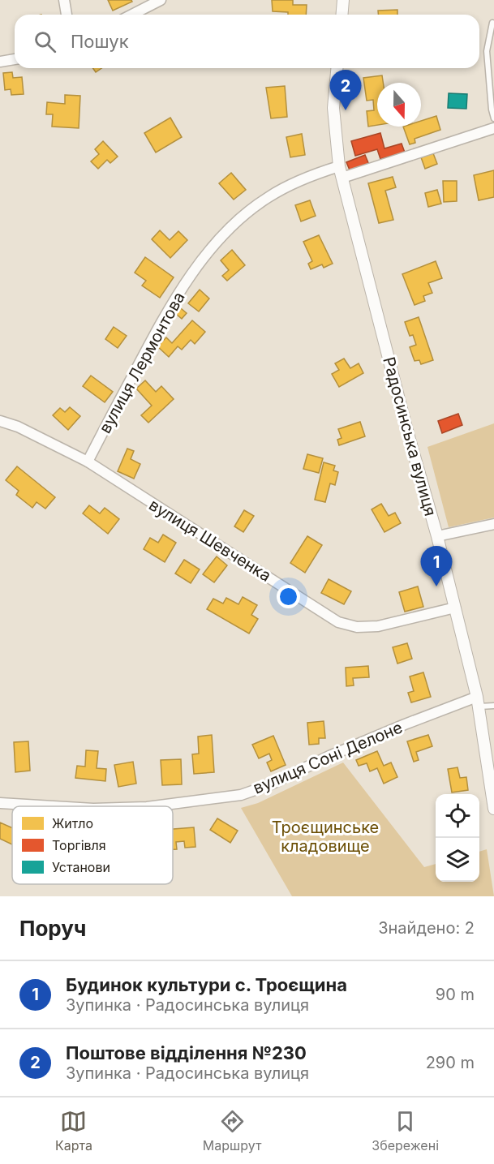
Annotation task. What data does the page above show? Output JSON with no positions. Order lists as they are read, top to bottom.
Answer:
{
  "streets": {
    "street": [
      "вулиця Лермонтова",
      "Радосинська вулиця",
      "вулиця Шевченка",
      "вулиця Соні Делоне"
    ]
  },
  "crossings": [
    ["вулиця Лермонтова", "Радосинська вулиця"],
    ["вулиця Лермонтова", "вулиця Шевченка"],
    ["Радосинська вулиця", "вулиця Шевченка"],
    ["Радосинська вулиця", "вулиця Соні Делоне"]
  ],
  "parks": ["Троєщинське кладовище"],
  "legend": ["Житло", "Торгівля", "Установи"],
  "north": "bottom",
  "page": {
    "search": "Пошук",
    "pins": ["2", "1"],
    "heading": ["Поруч", "Знайдено: 2"],
    "list": [
      {
        "mark": "1",
        "name": "Будинок культури с. Троєщина",
        "note": "Зупинка · Радосинська вулиця",
        "value": "90 m"
      },
      {
        "mark": "2",
        "name": "Поштове відділення №230",
        "note": "Зупинка · Радосинська вулиця",
        "value": "290 m"
      }
    ],
    "nav": ["Карта", "Маршрут", "Збережені"]
  }
}
